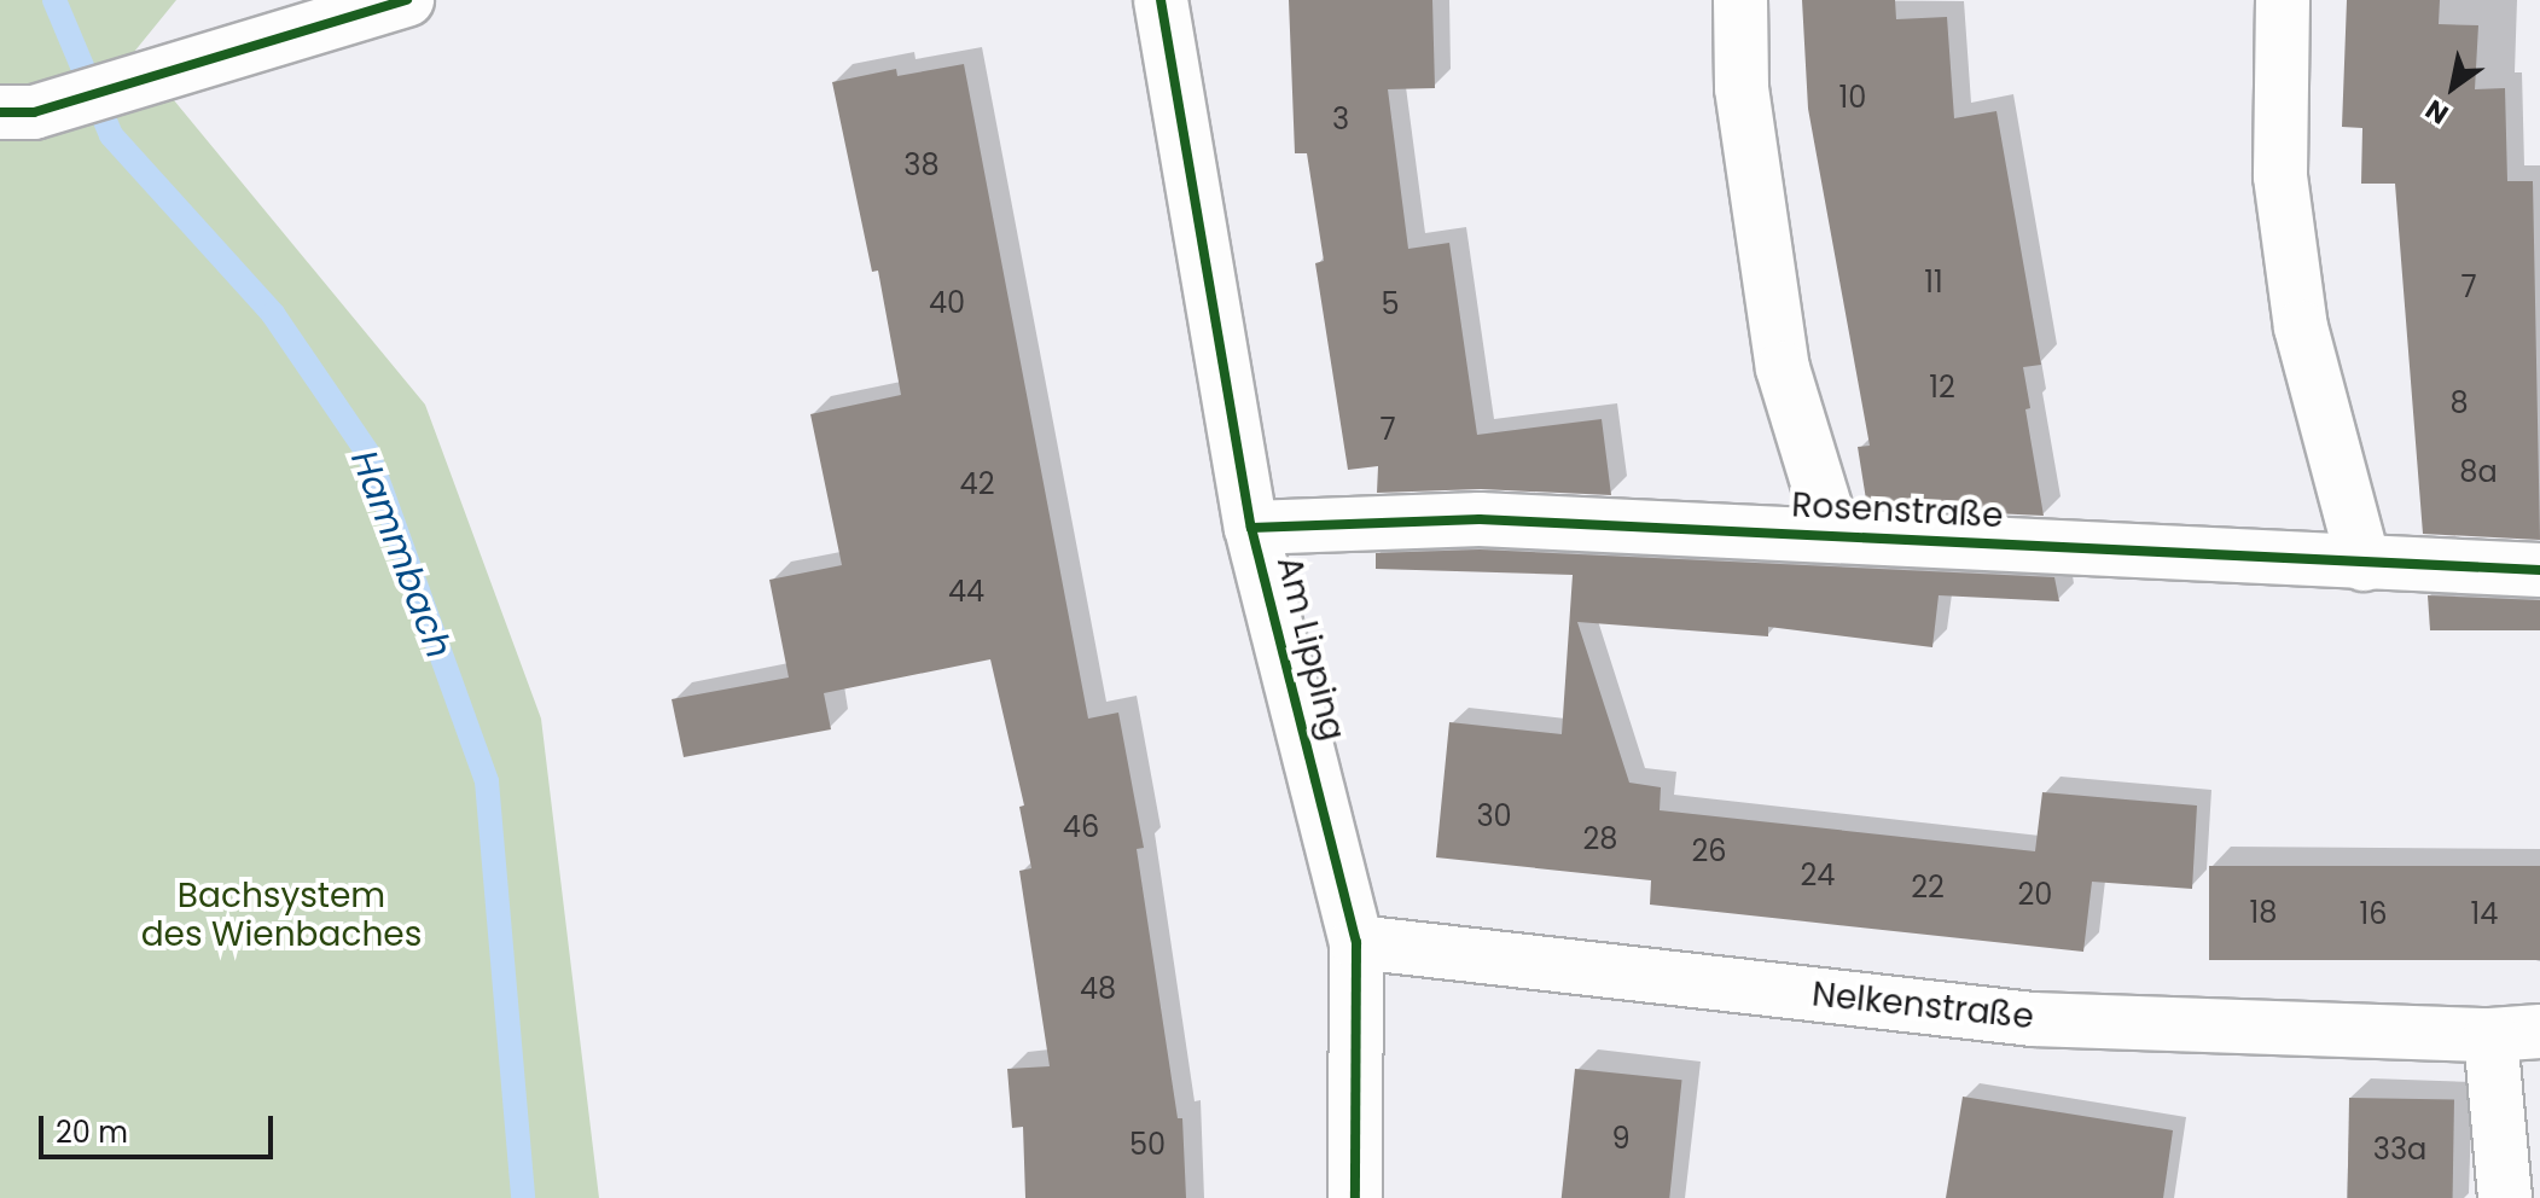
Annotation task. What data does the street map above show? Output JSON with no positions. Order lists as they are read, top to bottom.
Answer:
{
  "streets": {
    "street": ["Rosenstraße", "Am Lipping", "Nelkenstraße"]
  },
  "crossings": [
    ["Rosenstraße", "Am Lipping"],
    ["Am Lipping", "Nelkenstraße"]
  ],
  "water": ["Hammbach"],
  "parks": ["Bachsystem des Wienbaches"],
  "house_numbers": [
    "10",
    "3",
    "38",
    "11",
    "7",
    "40",
    "5",
    "12",
    "8",
    "7",
    "8a",
    "42",
    "44",
    "30",
    "46",
    "28",
    "26",
    "24",
    "22",
    "20",
    "18",
    "16",
    "14",
    "48",
    "9",
    "50",
    "33a"
  ],
  "scale_bar": "20 m",
  "north": "bottom left"
}
